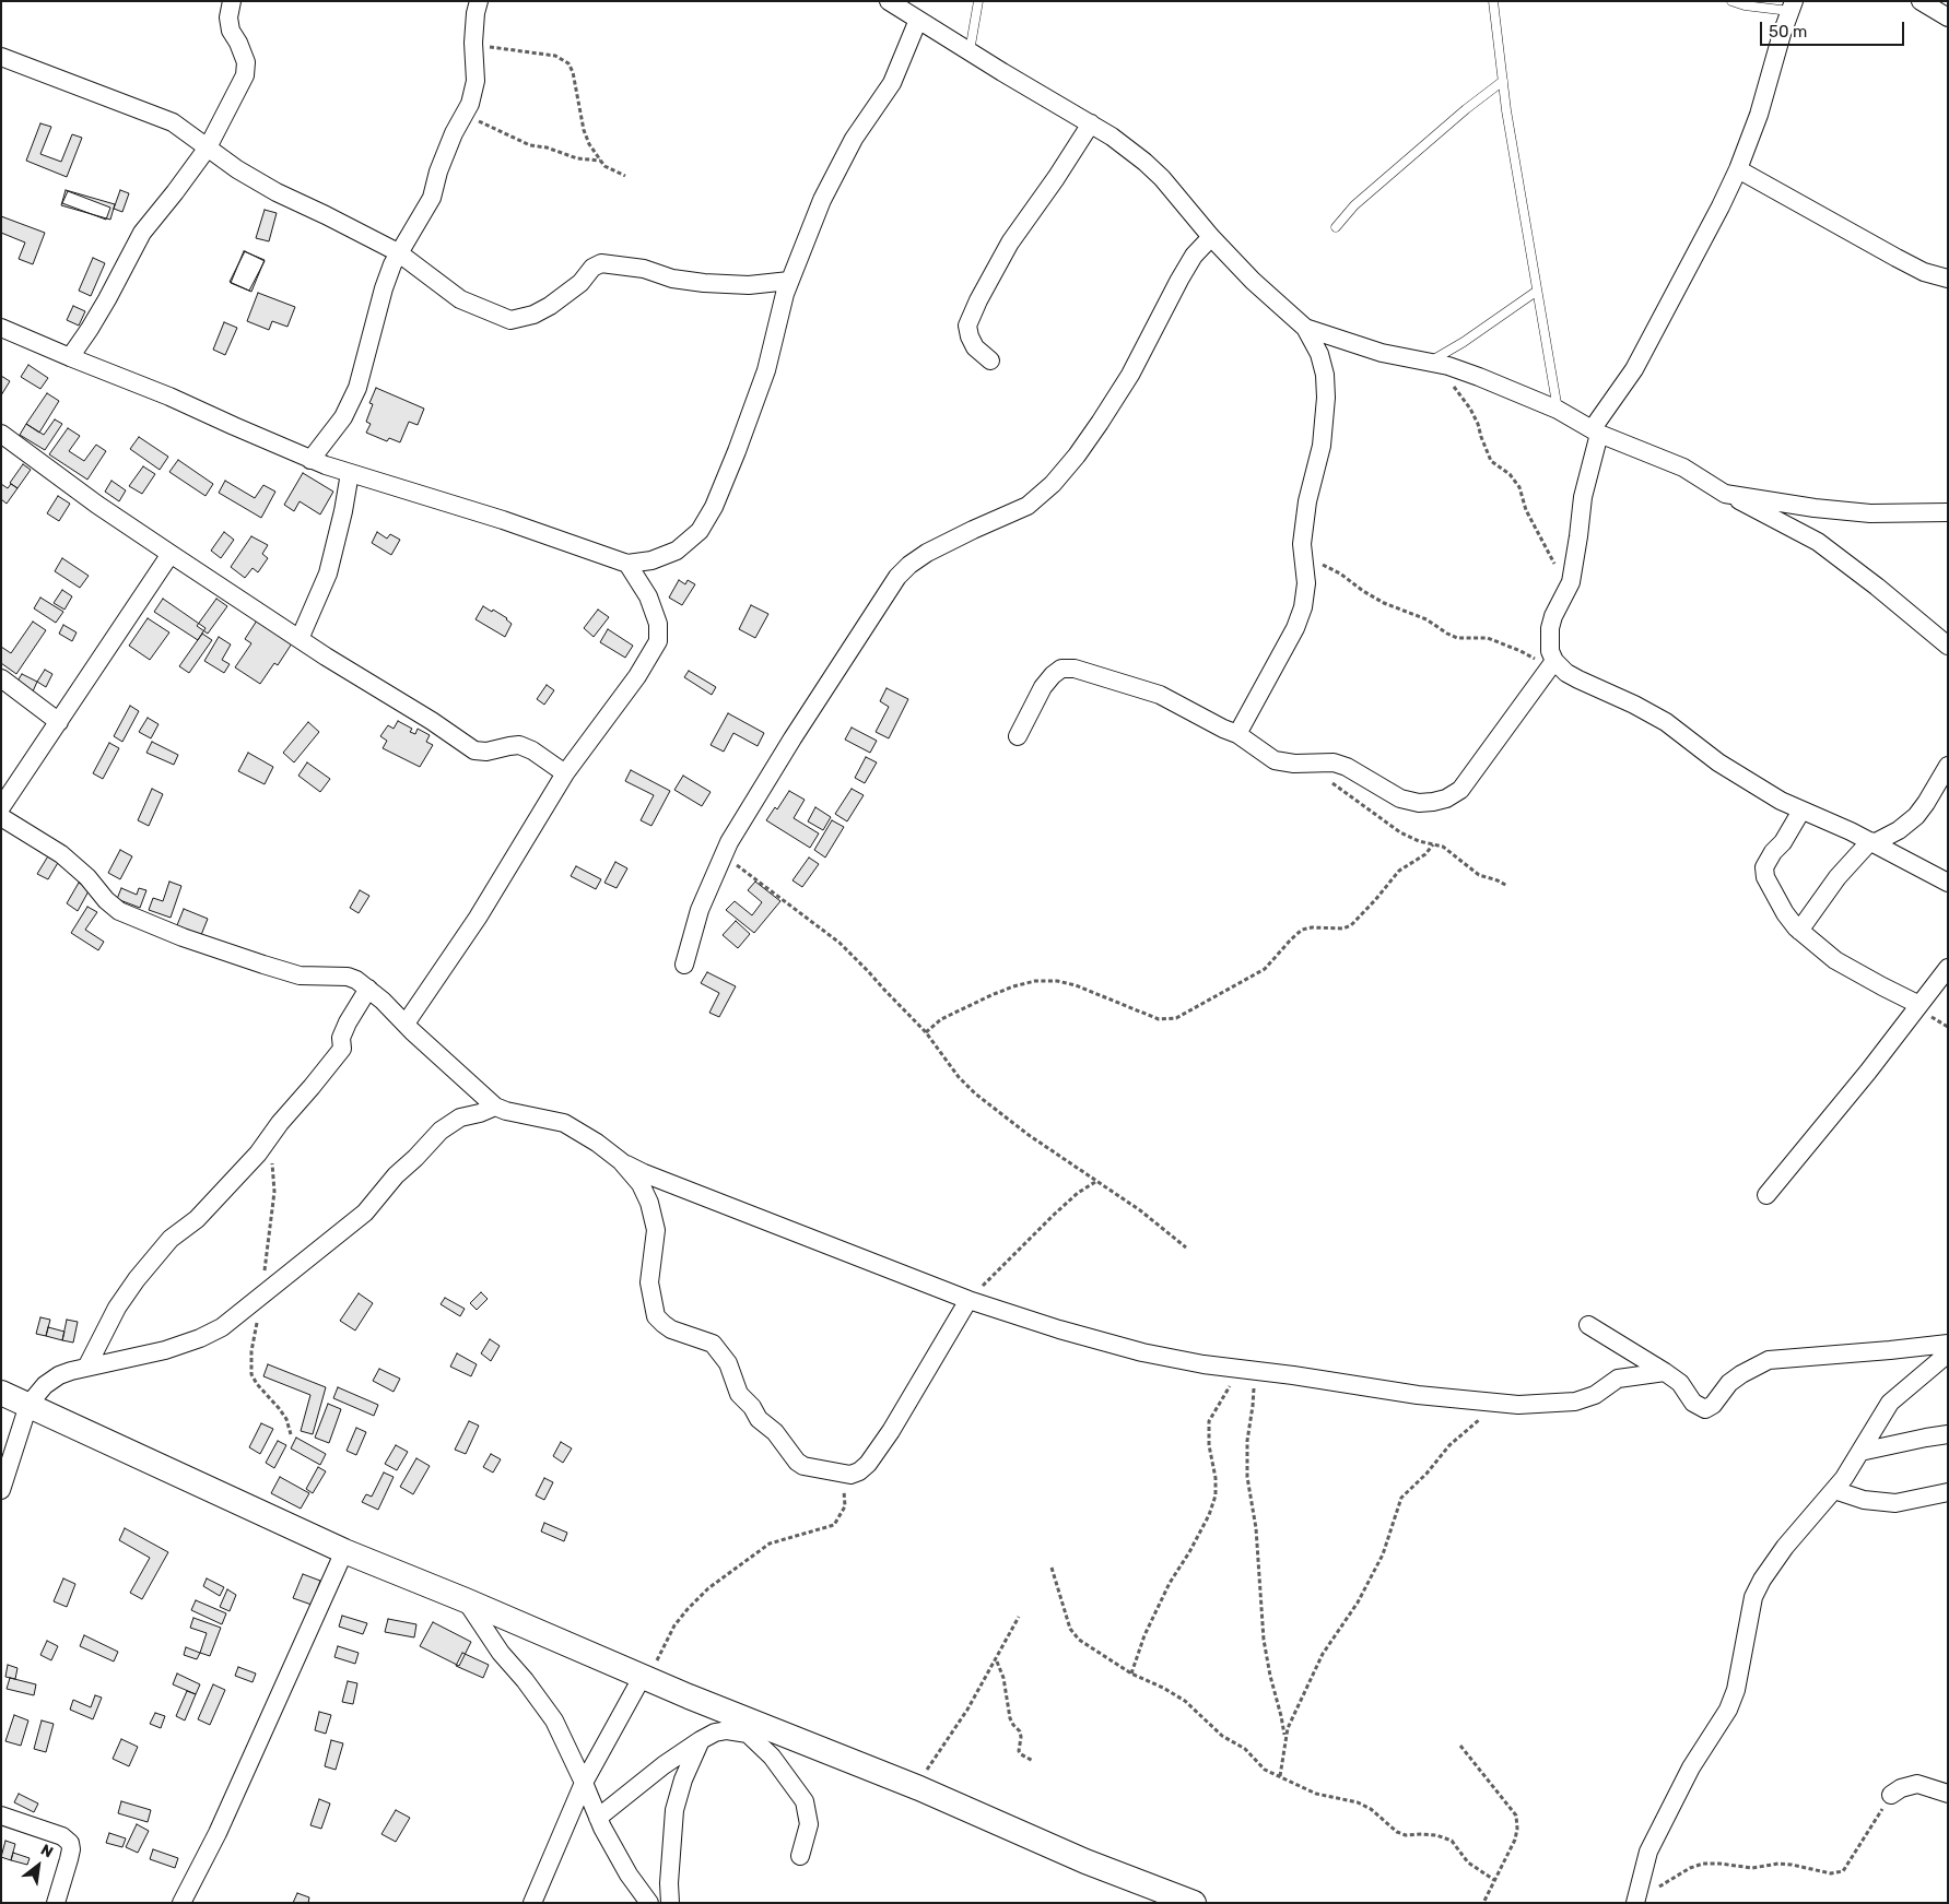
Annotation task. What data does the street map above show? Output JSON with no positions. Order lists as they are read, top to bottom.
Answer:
{
  "scale_bar": "50 m",
  "north": "top right"
}
